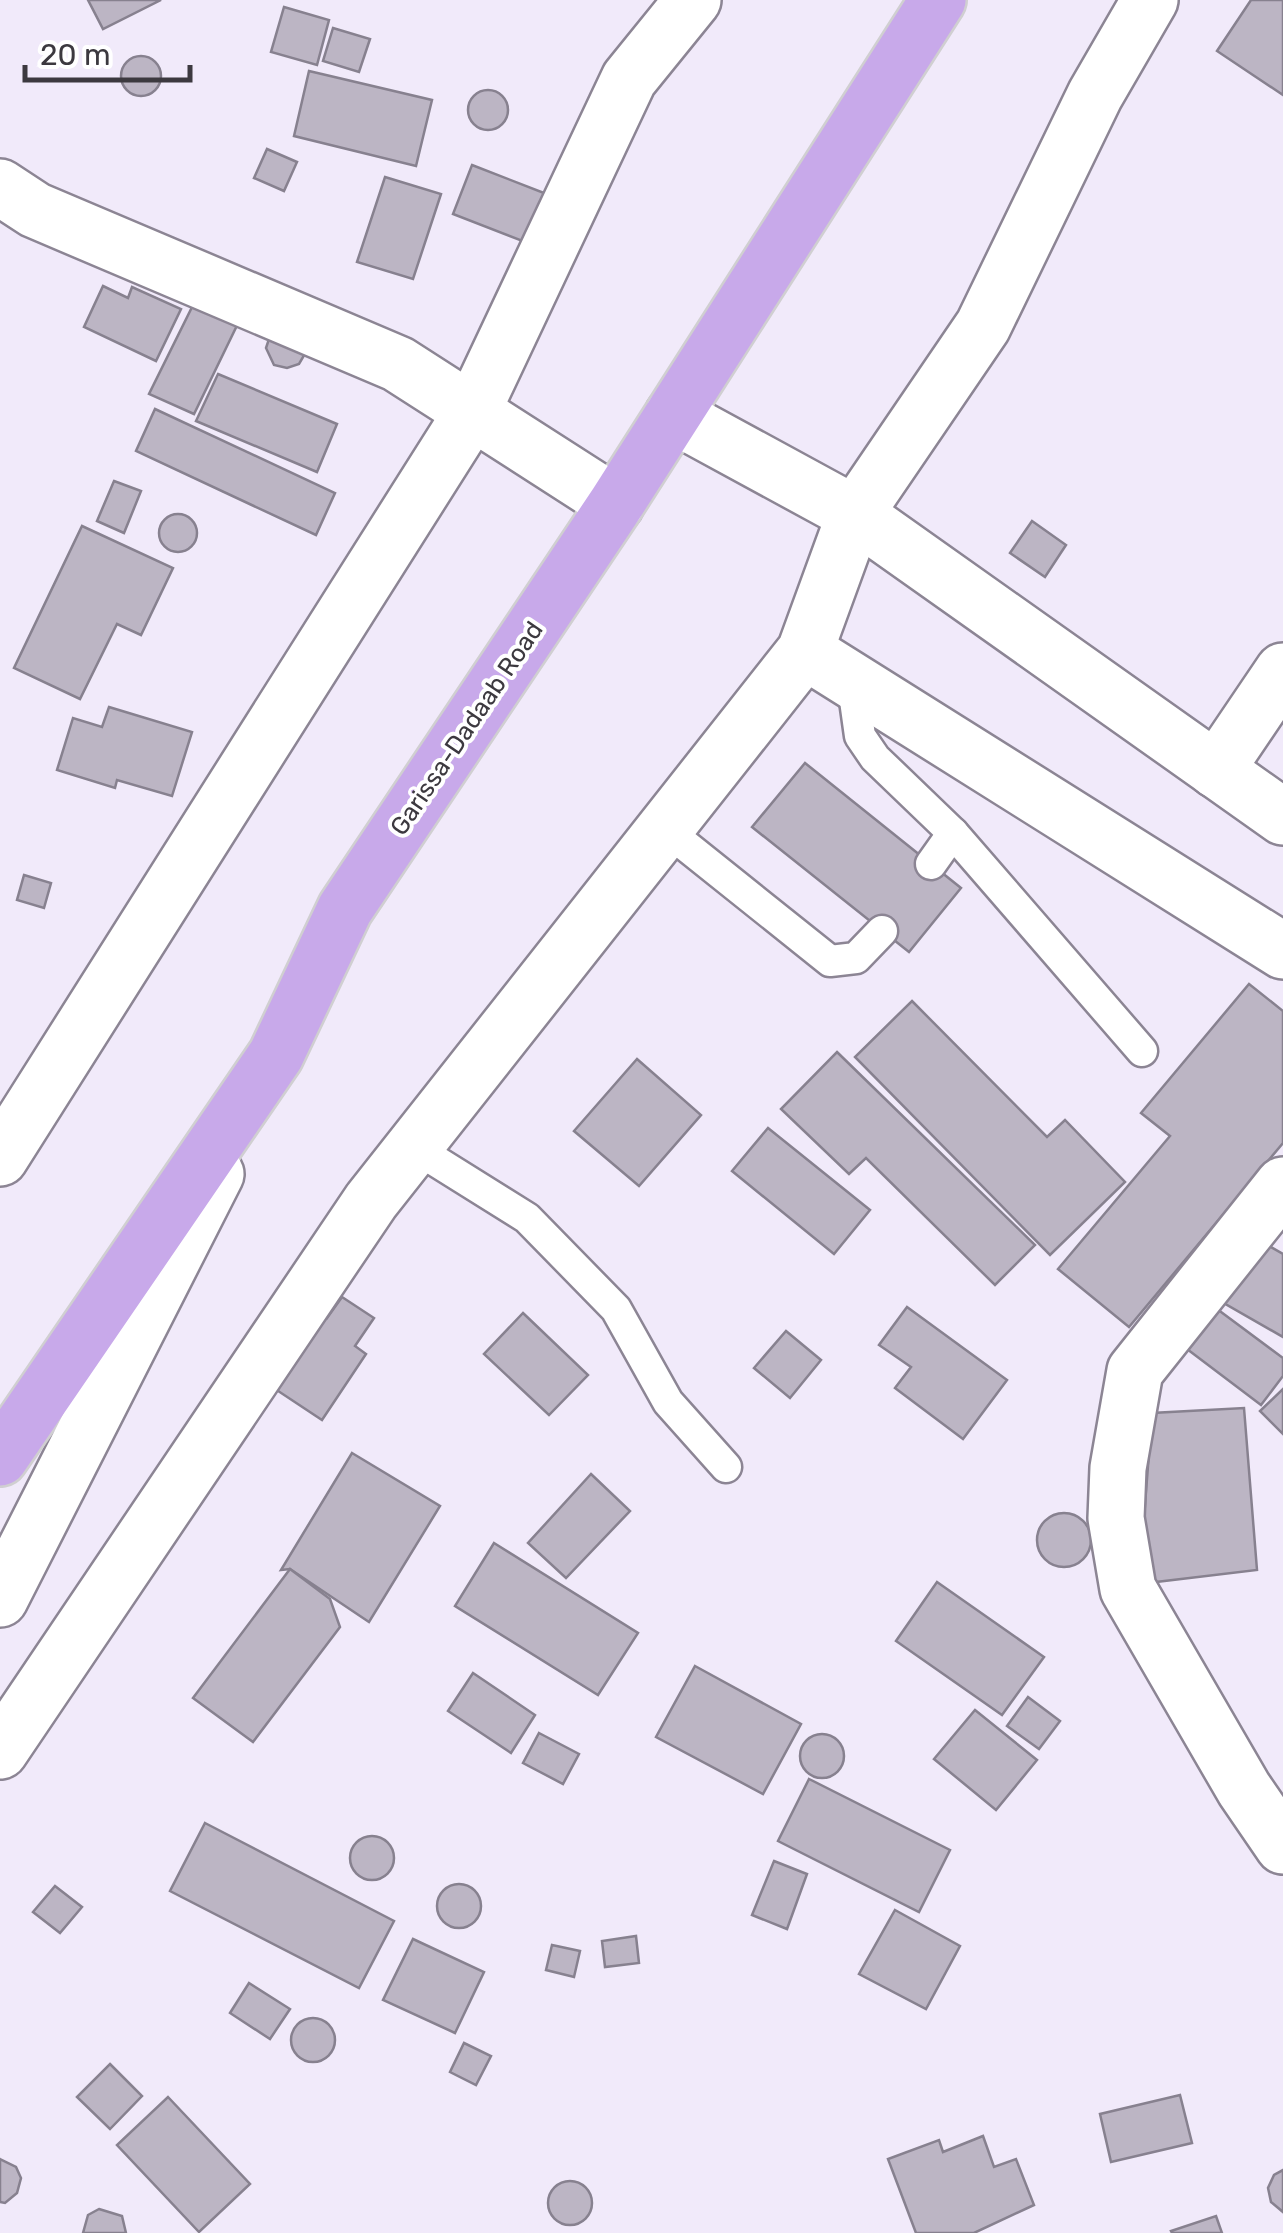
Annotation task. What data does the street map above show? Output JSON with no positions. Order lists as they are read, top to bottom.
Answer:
{
  "streets": {
    "highway": ["Garissa-Dadaab Road"]
  },
  "scale_bar": "20 m"
}
